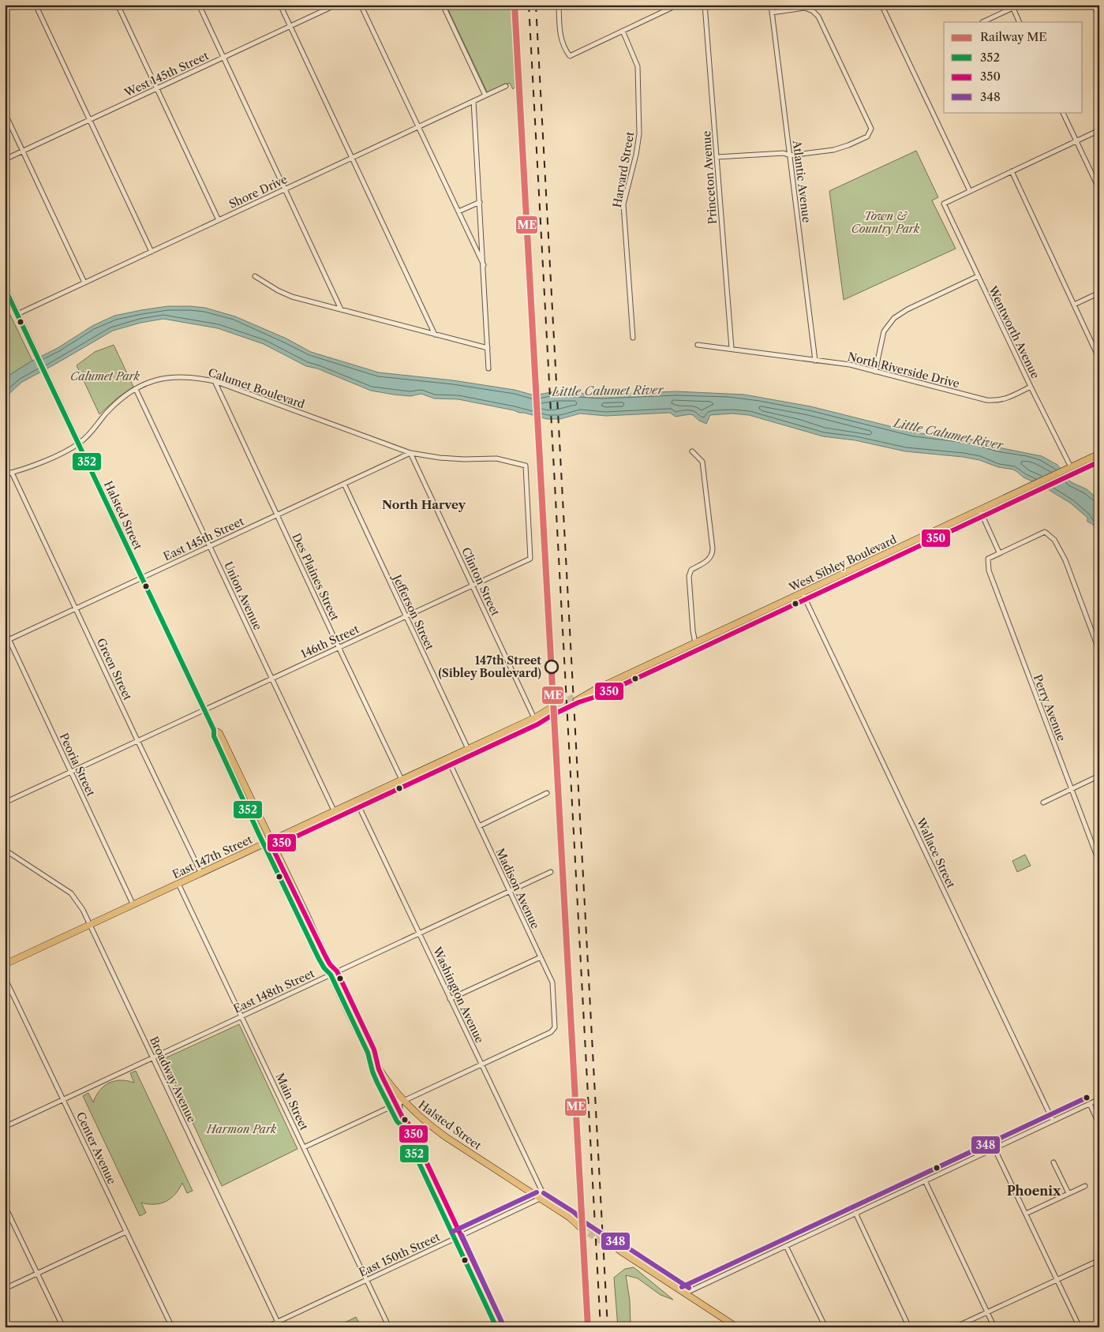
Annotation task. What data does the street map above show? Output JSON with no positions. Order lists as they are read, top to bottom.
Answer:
{
  "streets": {
    "main road": ["Halsted Street", "West Sibley Boulevard", "East 147th Street"],
    "street": [
      "West 145th Street",
      "Harvard Street",
      "Princeton Avenue",
      "Atlantic Avenue",
      "Shore Drive",
      "Wentworth Avenue",
      "North Riverside Drive",
      "Calumet Boulevard",
      "East 145th Street",
      "Des Plaines Street",
      "Clinton Street",
      "Union Avenue",
      "Jefferson Street",
      "146th Street",
      "Green Street",
      "Perry Avenue",
      "Peoria Street",
      "Wallace Street",
      "Madison Avenue",
      "East 148th Street",
      "Washington Avenue",
      "Broadway Avenue",
      "Main Street",
      "Center Avenue",
      "East 150th Street"
    ]
  },
  "crossings": [
    ["Princeton Avenue", "North Riverside Drive"],
    ["Atlantic Avenue", "North Riverside Drive"],
    ["Shore Drive", "Halsted Street"],
    ["Wentworth Avenue", "North Riverside Drive"],
    ["Wentworth Avenue", "West Sibley Boulevard"],
    ["Calumet Boulevard", "Halsted Street"],
    ["Calumet Boulevard", "East 145th Street"],
    ["Calumet Boulevard", "Des Plaines Street"],
    ["Calumet Boulevard", "Clinton Street"],
    ["Calumet Boulevard", "Union Avenue"],
    ["Calumet Boulevard", "146th Street"],
    ["Calumet Boulevard", "Green Street"],
    ["Halsted Street", "East 145th Street"],
    ["Halsted Street", "146th Street"],
    ["Halsted Street", "East 147th Street"],
    ["Halsted Street", "East 148th Street"],
    ["Halsted Street", "Washington Avenue"],
    ["Halsted Street", "East 150th Street"],
    ["East 145th Street", "Des Plaines Street"],
    ["East 145th Street", "Clinton Street"],
    ["East 145th Street", "Union Avenue"],
    ["East 145th Street", "Jefferson Street"],
    ["East 145th Street", "Green Street"],
    ["East 145th Street", "Peoria Street"],
    ["West Sibley Boulevard", "Wallace Street"],
    ["Des Plaines Street", "146th Street"],
    ["Des Plaines Street", "East 147th Street"],
    ["Clinton Street", "146th Street"],
    ["Clinton Street", "East 147th Street"],
    ["Union Avenue", "146th Street"],
    ["Union Avenue", "East 147th Street"],
    ["Jefferson Street", "146th Street"],
    ["Jefferson Street", "East 147th Street"],
    ["146th Street", "Green Street"],
    ["146th Street", "Peoria Street"],
    ["Green Street", "East 147th Street"],
    ["Peoria Street", "East 147th Street"],
    ["East 147th Street", "Madison Avenue"],
    ["East 147th Street", "Washington Avenue"],
    ["East 147th Street", "Broadway Avenue"],
    ["East 147th Street", "Main Street"],
    ["Madison Avenue", "East 148th Street"],
    ["Madison Avenue", "Washington Avenue"],
    ["East 148th Street", "Washington Avenue"],
    ["East 148th Street", "Broadway Avenue"],
    ["East 148th Street", "Main Street"],
    ["East 148th Street", "Center Avenue"],
    ["Washington Avenue", "East 150th Street"],
    ["Broadway Avenue", "East 150th Street"],
    ["Main Street", "East 150th Street"]
  ],
  "districts": ["North Harvey", "Phoenix"],
  "water": ["Little Calumet River"],
  "parks": ["Town & Country Park", "Calumet Park", "Harmon Park"],
  "places": ["147th Street (Sibley Boulevard)"],
  "lines": [
    "rail line ME",
    "transit line 352",
    "transit line 350",
    "transit line 348"
  ],
  "legend": [
    "Railway ME",
    "352",
    "350",
    "348"
  ]
}
